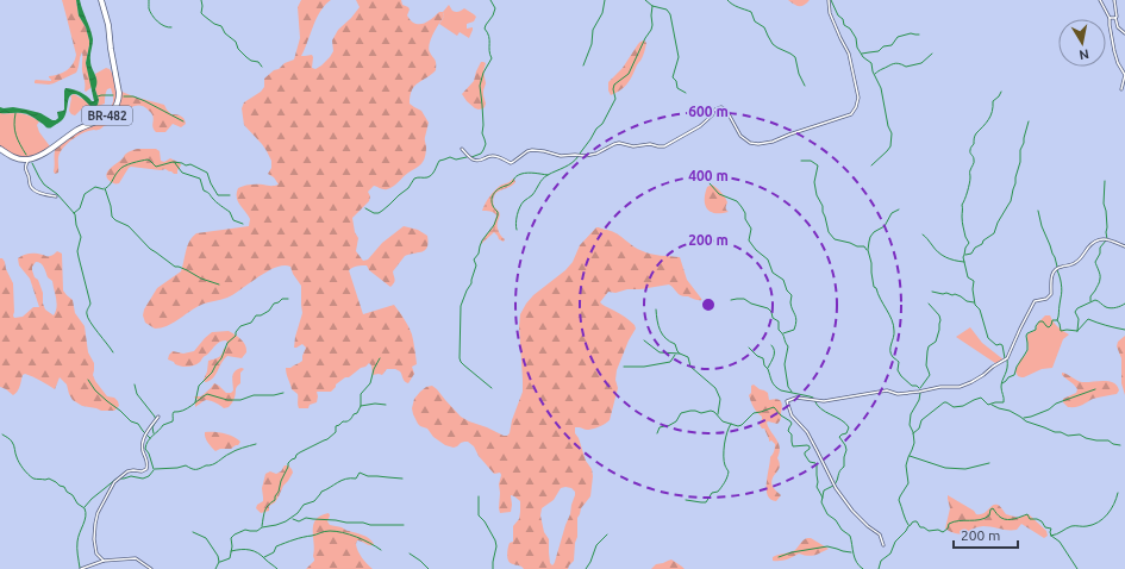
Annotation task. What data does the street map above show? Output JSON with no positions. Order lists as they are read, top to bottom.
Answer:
{
  "streets": {
    "highway": ["BR-482"]
  },
  "scale_bar": "200 m",
  "north": "bottom",
  "rings": ["600 m", "400 m", "200 m"]
}
